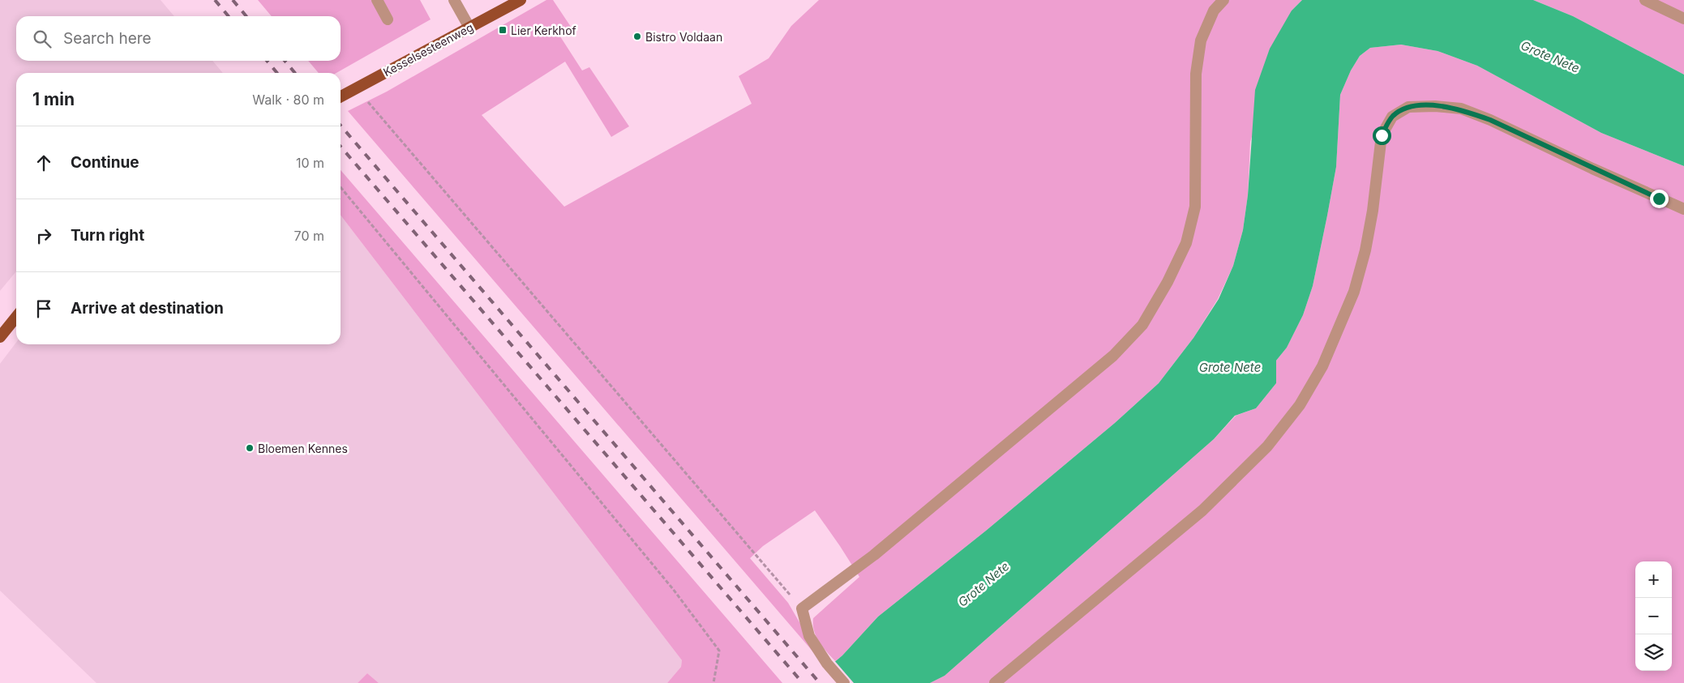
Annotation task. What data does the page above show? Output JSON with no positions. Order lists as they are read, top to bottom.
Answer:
{
  "streets": {
    "main road": ["Kesselsesteenweg"]
  },
  "water": ["Grote Nete"],
  "places": {
    "transit": ["Lier Kerkhof"],
    "other": ["Bistro Voldaan", "Bloemen Kennes"]
  },
  "page": {
    "search": "Search here",
    "heading": ["1 min", "Walk · 80 m"],
    "list": [
      ["Continue", "10 m"],
      ["Turn right", "70 m"],
      "Arrive at destination"
    ],
    "map_buttons": ["+", "−"]
  }
}
